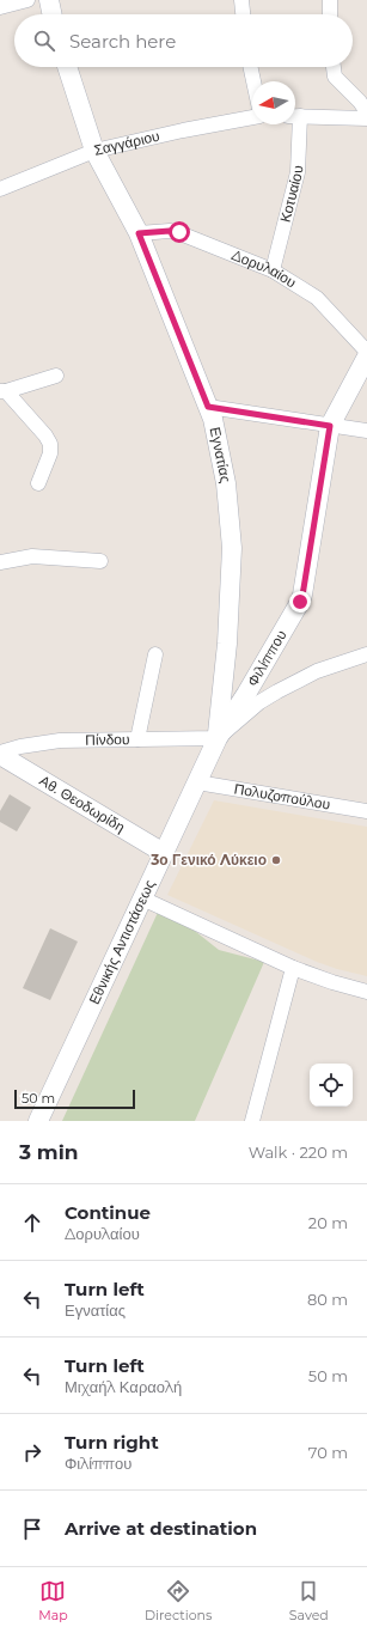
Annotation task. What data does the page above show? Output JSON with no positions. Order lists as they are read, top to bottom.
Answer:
{
  "streets": {
    "main road": [
      "Εγνατίας",
      "Φιλίππου",
      "Αθ. Θεοδωρίδη",
      "Εθνικής Αντιστάσεως"
    ],
    "street": [
      "Σαγγάριου",
      "Κοτυαίου",
      "Δορυλαίου",
      "Πίνδου",
      "Πολυζοπούλου"
    ]
  },
  "crossings": [
    ["Σαγγάριου", "Εγνατίας"],
    ["Κοτυαίου", "Δορυλαίου"],
    ["Δορυλαίου", "Εγνατίας"],
    ["Εγνατίας", "Φιλίππου"],
    ["Εγνατίας", "Πίνδου"],
    ["Εγνατίας", "Εθνικής Αντιστάσεως"],
    ["Φιλίππου", "Πίνδου"],
    ["Φιλίππου", "Εθνικής Αντιστάσεως"],
    ["Πίνδου", "Αθ. Θεοδωρίδη"],
    ["Πίνδου", "Εθνικής Αντιστάσεως"],
    ["Πολυζοπούλου", "Εθνικής Αντιστάσεως"],
    ["Αθ. Θεοδωρίδη", "Εθνικής Αντιστάσεως"]
  ],
  "places": ["3ο Γενικό Λύκειο"],
  "scale_bar": "50 m",
  "north": "left",
  "page": {
    "search": "Search here",
    "scale": "50 m",
    "heading": ["3 min", "Walk · 220 m"],
    "list": [
      ["Continue", "Δορυλαίου", "20 m"],
      ["Turn left", "Εγνατίας", "80 m"],
      ["Turn left", "Μιχαήλ Καραολή", "50 m"],
      ["Turn right", "Φιλίππου", "70 m"],
      "Arrive at destination"
    ],
    "nav": ["Map", "Directions", "Saved"]
  }
}
